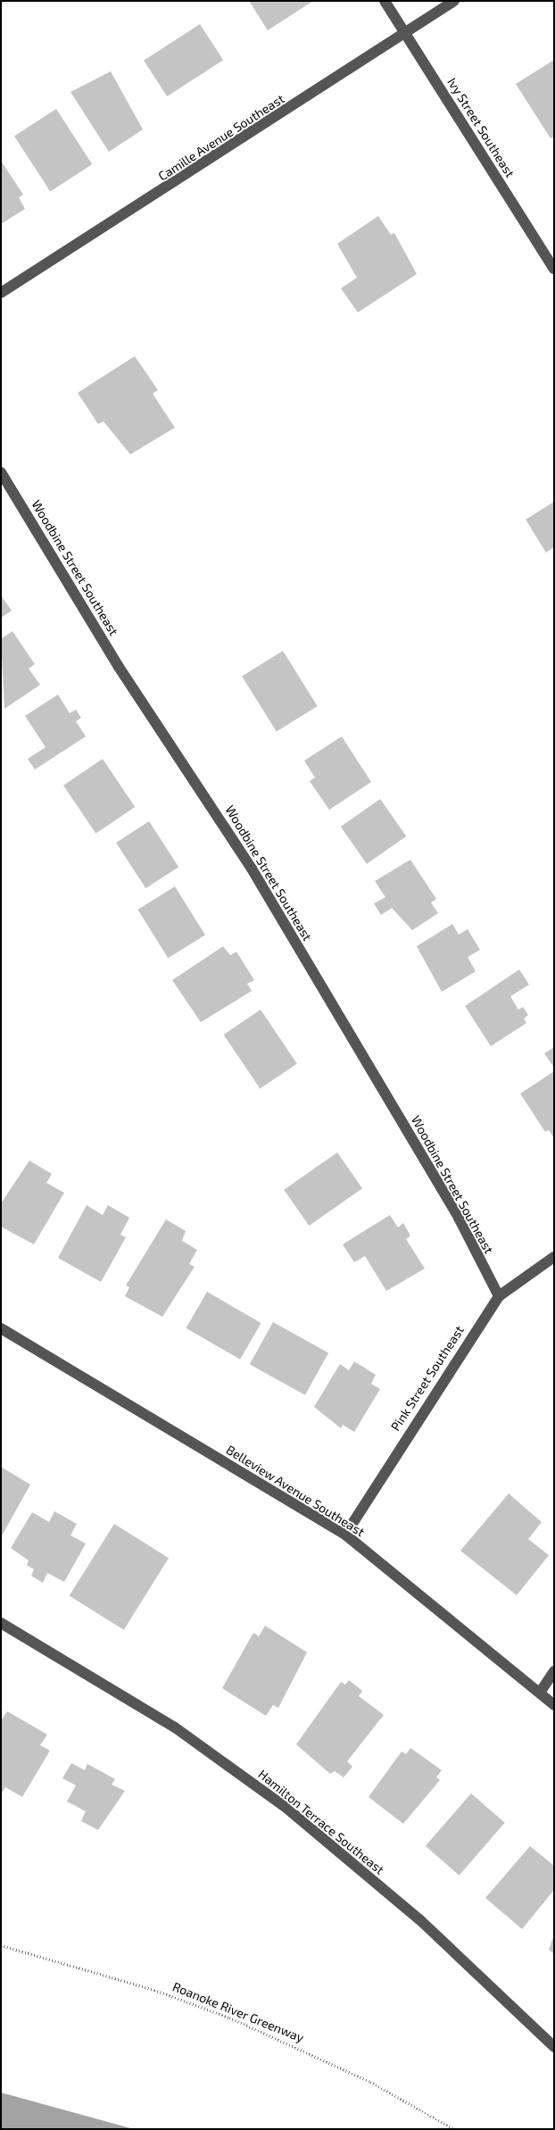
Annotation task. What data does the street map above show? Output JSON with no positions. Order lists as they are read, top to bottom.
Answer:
{
  "streets": {
    "street": [
      "Ivy Street Southeast",
      "Camille Avenue Southeast",
      "Woodbine Street Southeast",
      "Pink Street Southeast",
      "Belleview Avenue Southeast",
      "Hamilton Terrace Southeast"
    ],
    "path": ["Roanoke River Greenway"]
  },
  "crossings": [
    ["Ivy Street Southeast", "Camille Avenue Southeast"],
    ["Woodbine Street Southeast", "Pink Street Southeast"],
    ["Pink Street Southeast", "Belleview Avenue Southeast"]
  ]
}
